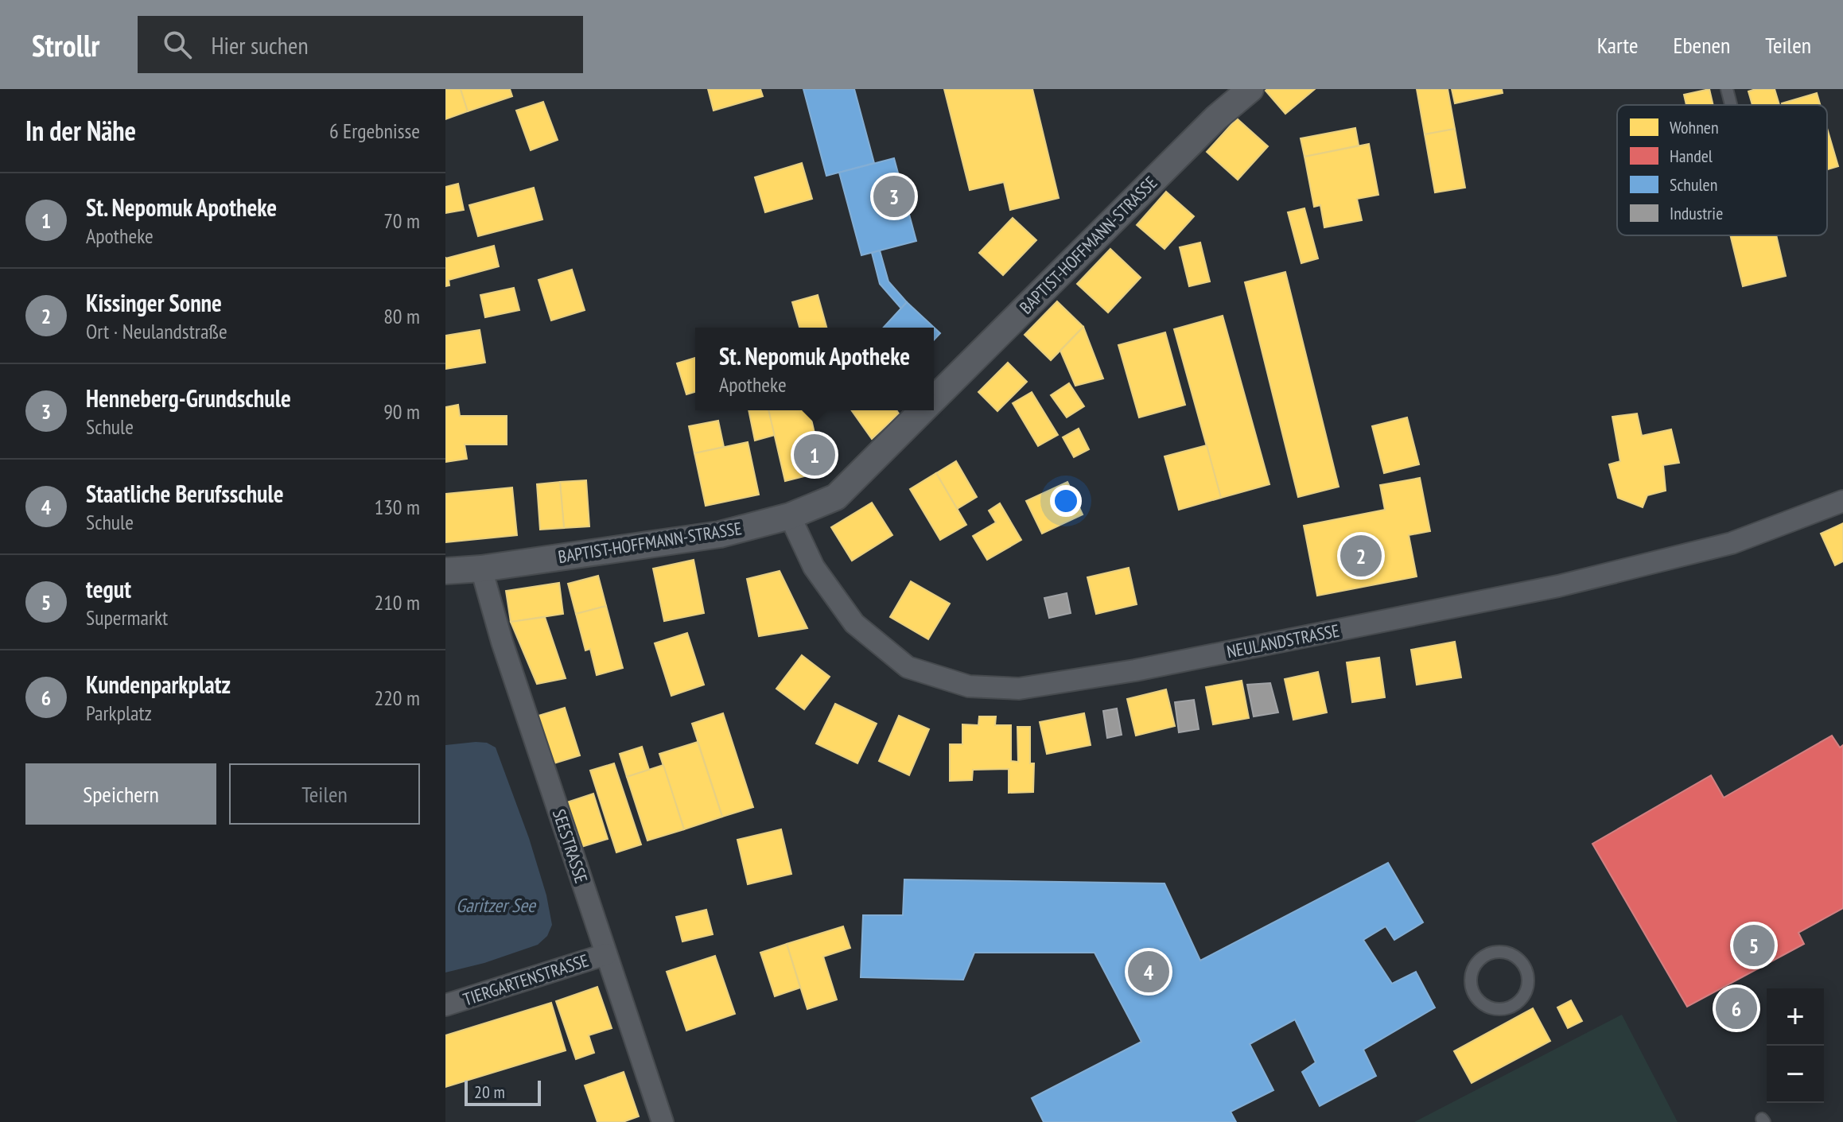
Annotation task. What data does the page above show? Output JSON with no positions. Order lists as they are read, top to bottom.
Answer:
{
  "streets": {
    "street": [
      "BAPTIST-HOFFMANN-STRASSE",
      "NEULANDSTRASSE",
      "SEESTRASSE",
      "TIERGARTENSTRASSE"
    ]
  },
  "crossings": [
    ["BAPTIST-HOFFMANN-STRASSE", "NEULANDSTRASSE"],
    ["BAPTIST-HOFFMANN-STRASSE", "SEESTRASSE"],
    ["SEESTRASSE", "TIERGARTENSTRASSE"]
  ],
  "water": ["Garitzer See"],
  "legend": [
    "Wohnen",
    "Handel",
    "Schulen",
    "Industrie"
  ],
  "scale_bar": "20 m",
  "page": {
    "header": "Strollr",
    "search": "Hier suchen",
    "nav": ["Karte", "Ebenen", "Teilen"],
    "heading": ["In der Nähe", "6 Ergebnisse"],
    "list": [
      {
        "mark": "1",
        "name": "St. Nepomuk Apotheke",
        "note": "Apotheke",
        "value": "70 m"
      },
      {
        "mark": "2",
        "name": "Kissinger Sonne",
        "note": "Ort · Neulandstraße",
        "value": "80 m"
      },
      {
        "mark": "3",
        "name": "Henneberg-Grundschule",
        "note": "Schule",
        "value": "90 m"
      },
      {
        "mark": "4",
        "name": "Staatliche Berufsschule",
        "note": "Schule",
        "value": "130 m"
      },
      {
        "mark": "5",
        "name": "tegut",
        "note": "Supermarkt",
        "value": "210 m"
      },
      {
        "mark": "6",
        "name": "Kundenparkplatz",
        "note": "Parkplatz",
        "value": "220 m"
      }
    ],
    "pins": [
      "3",
      "1",
      "2",
      "5",
      "4",
      "6"
    ],
    "popup": ["St. Nepomuk Apotheke", "Apotheke"],
    "buttons": ["Speichern", "Teilen"],
    "map_buttons": ["+", "−"],
    "scale": "20 m"
  }
}
